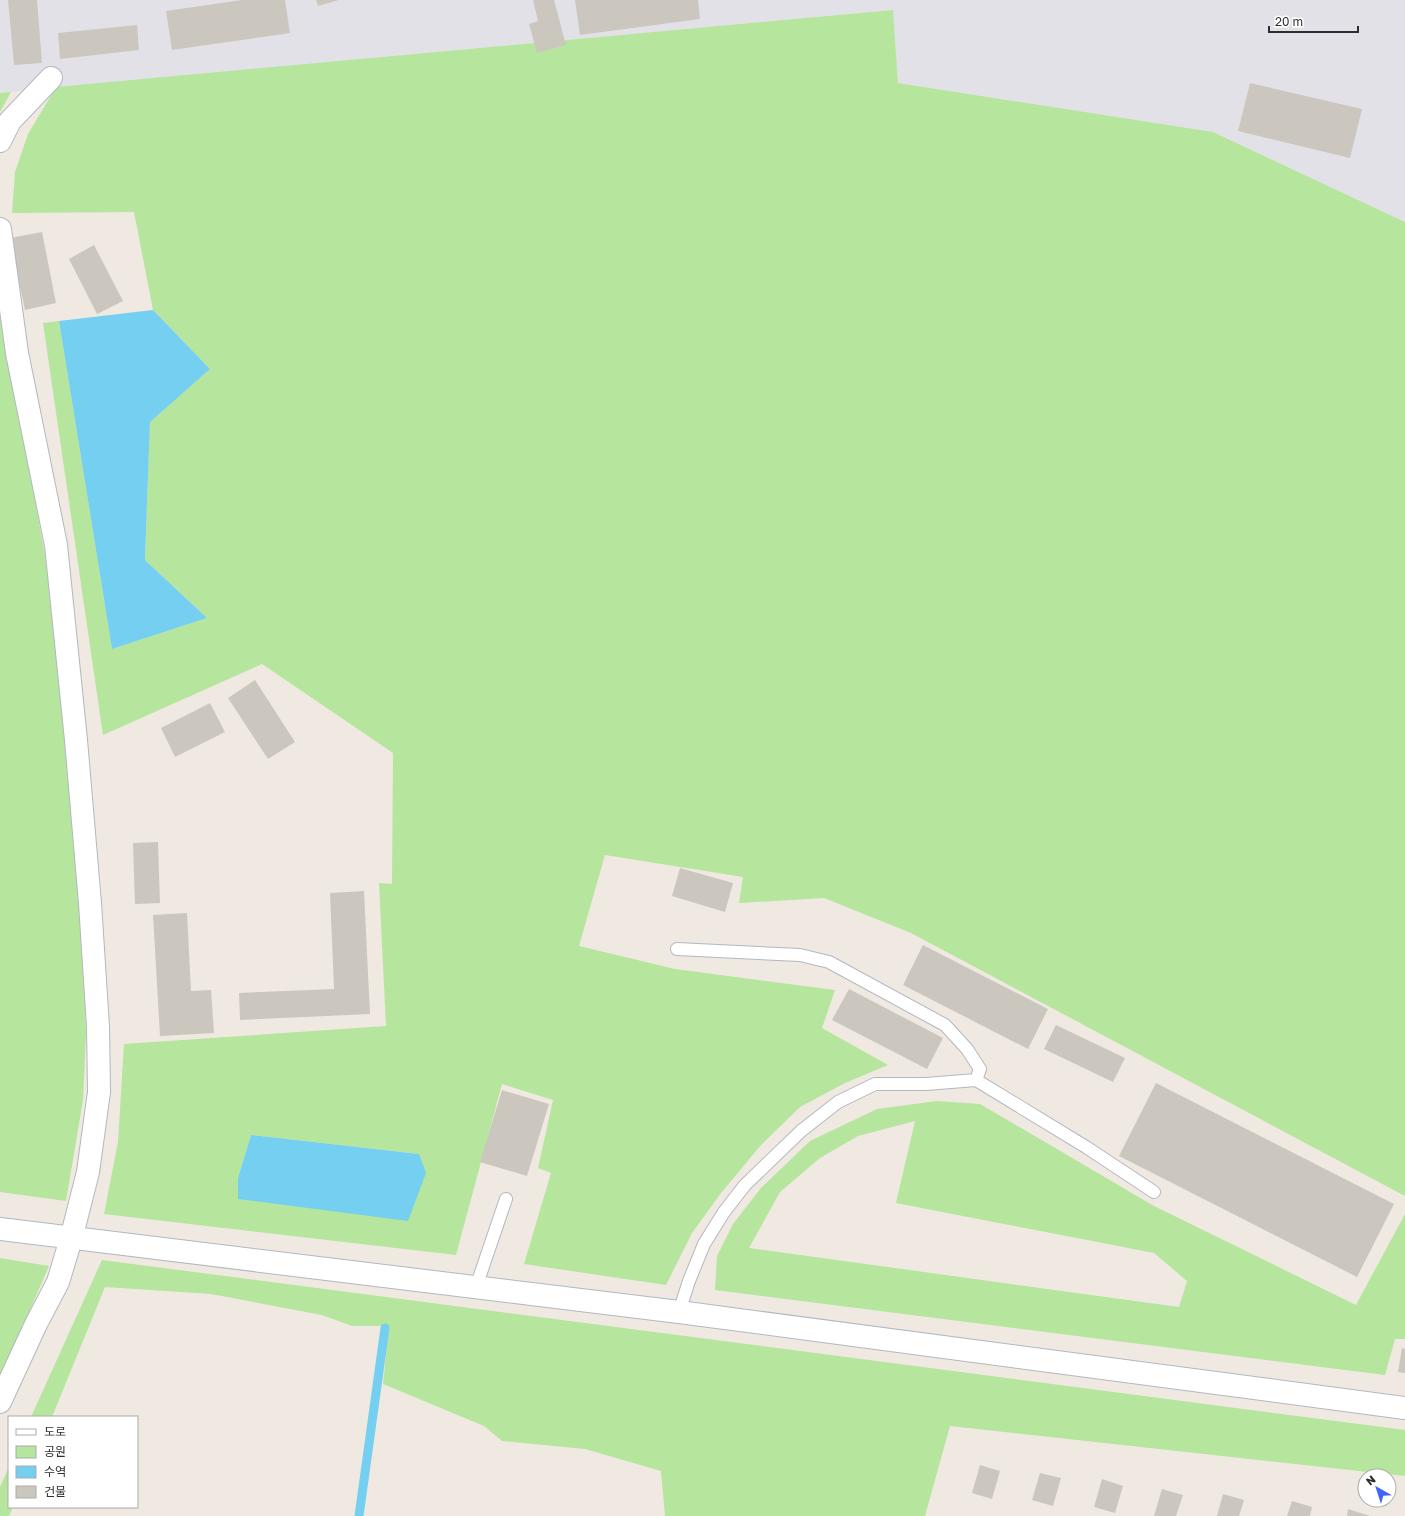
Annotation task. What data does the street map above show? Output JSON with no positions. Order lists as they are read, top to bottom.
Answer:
{
  "legend": [
    "도로",
    "공원",
    "수역",
    "건물"
  ],
  "scale_bar": "20 m",
  "north": "top left"
}
